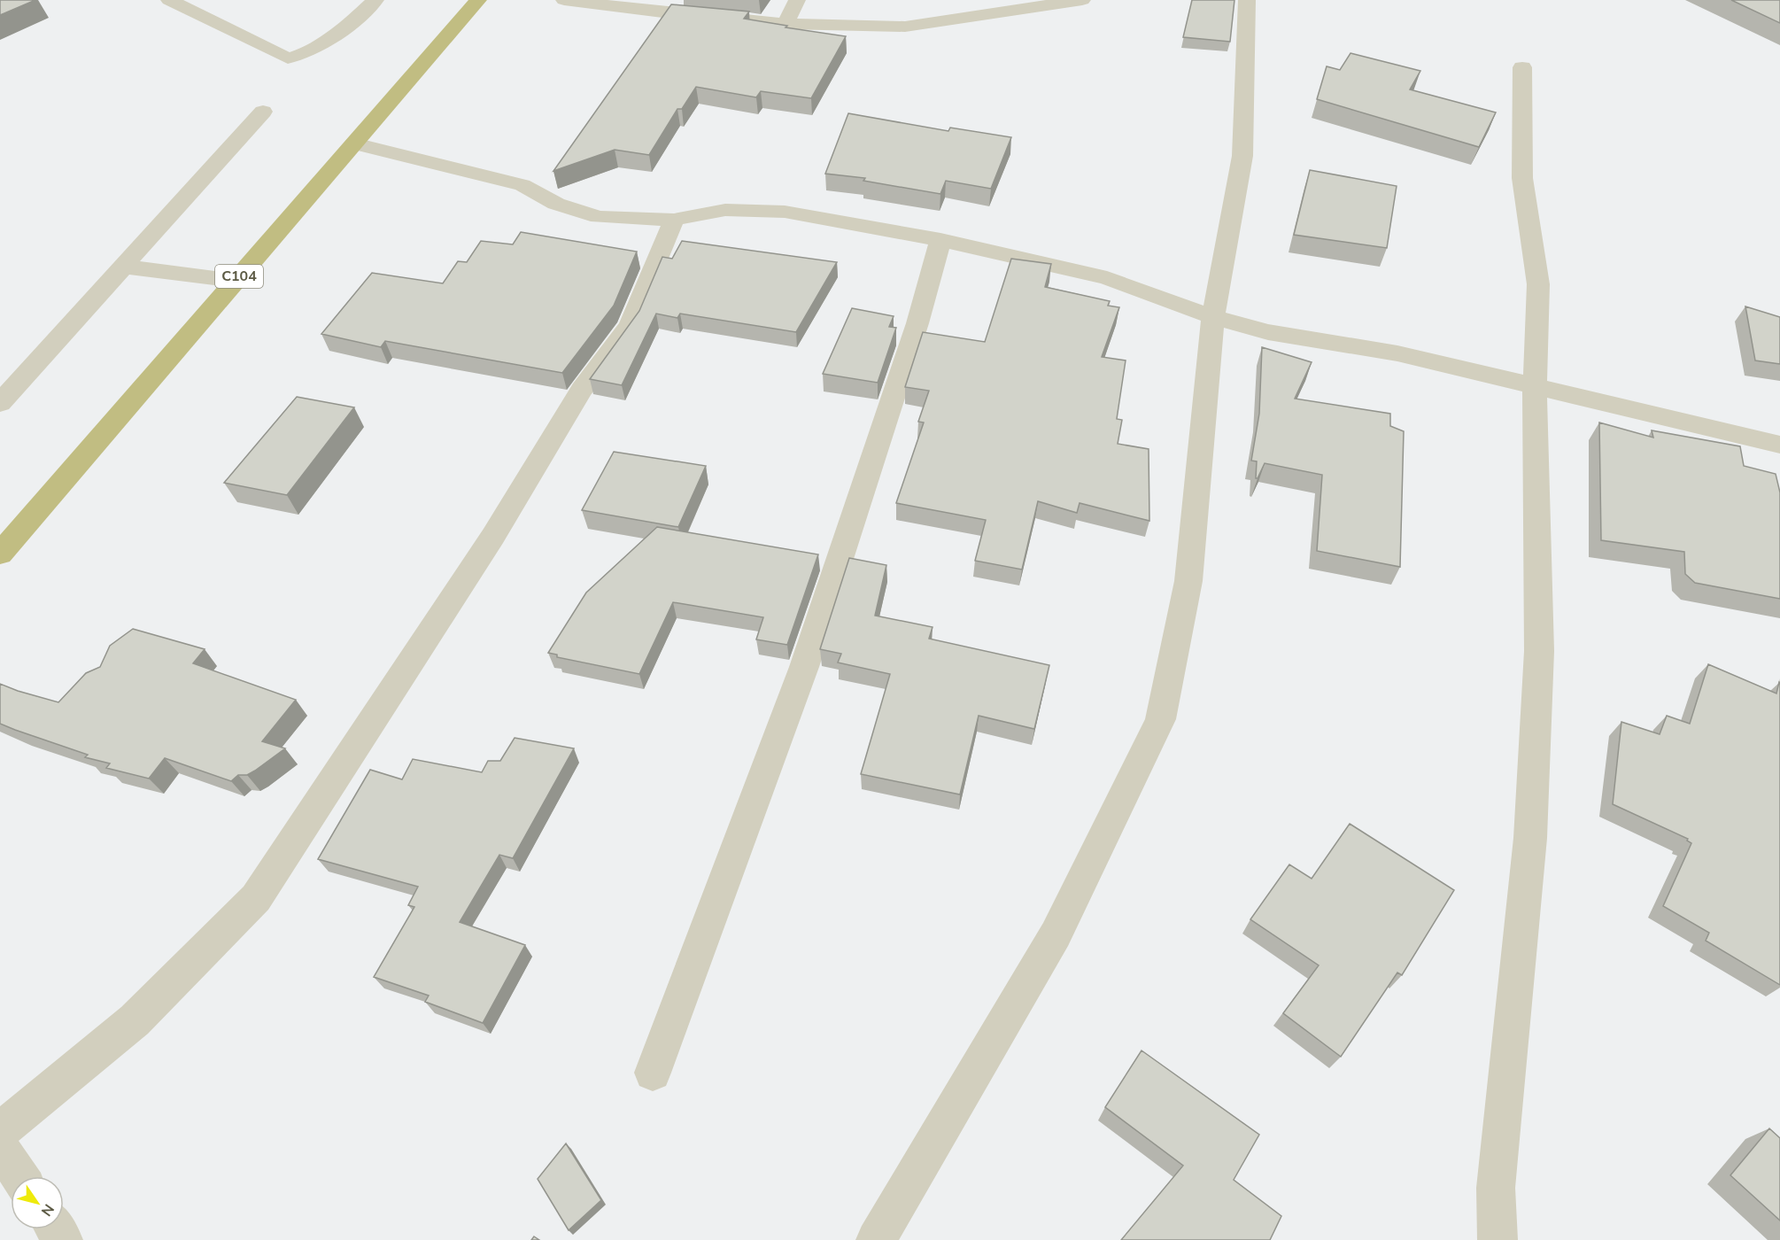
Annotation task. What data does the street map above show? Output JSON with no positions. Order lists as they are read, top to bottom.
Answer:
{
  "streets": {
    "highway": ["C104"]
  },
  "north": "bottom right"
}
